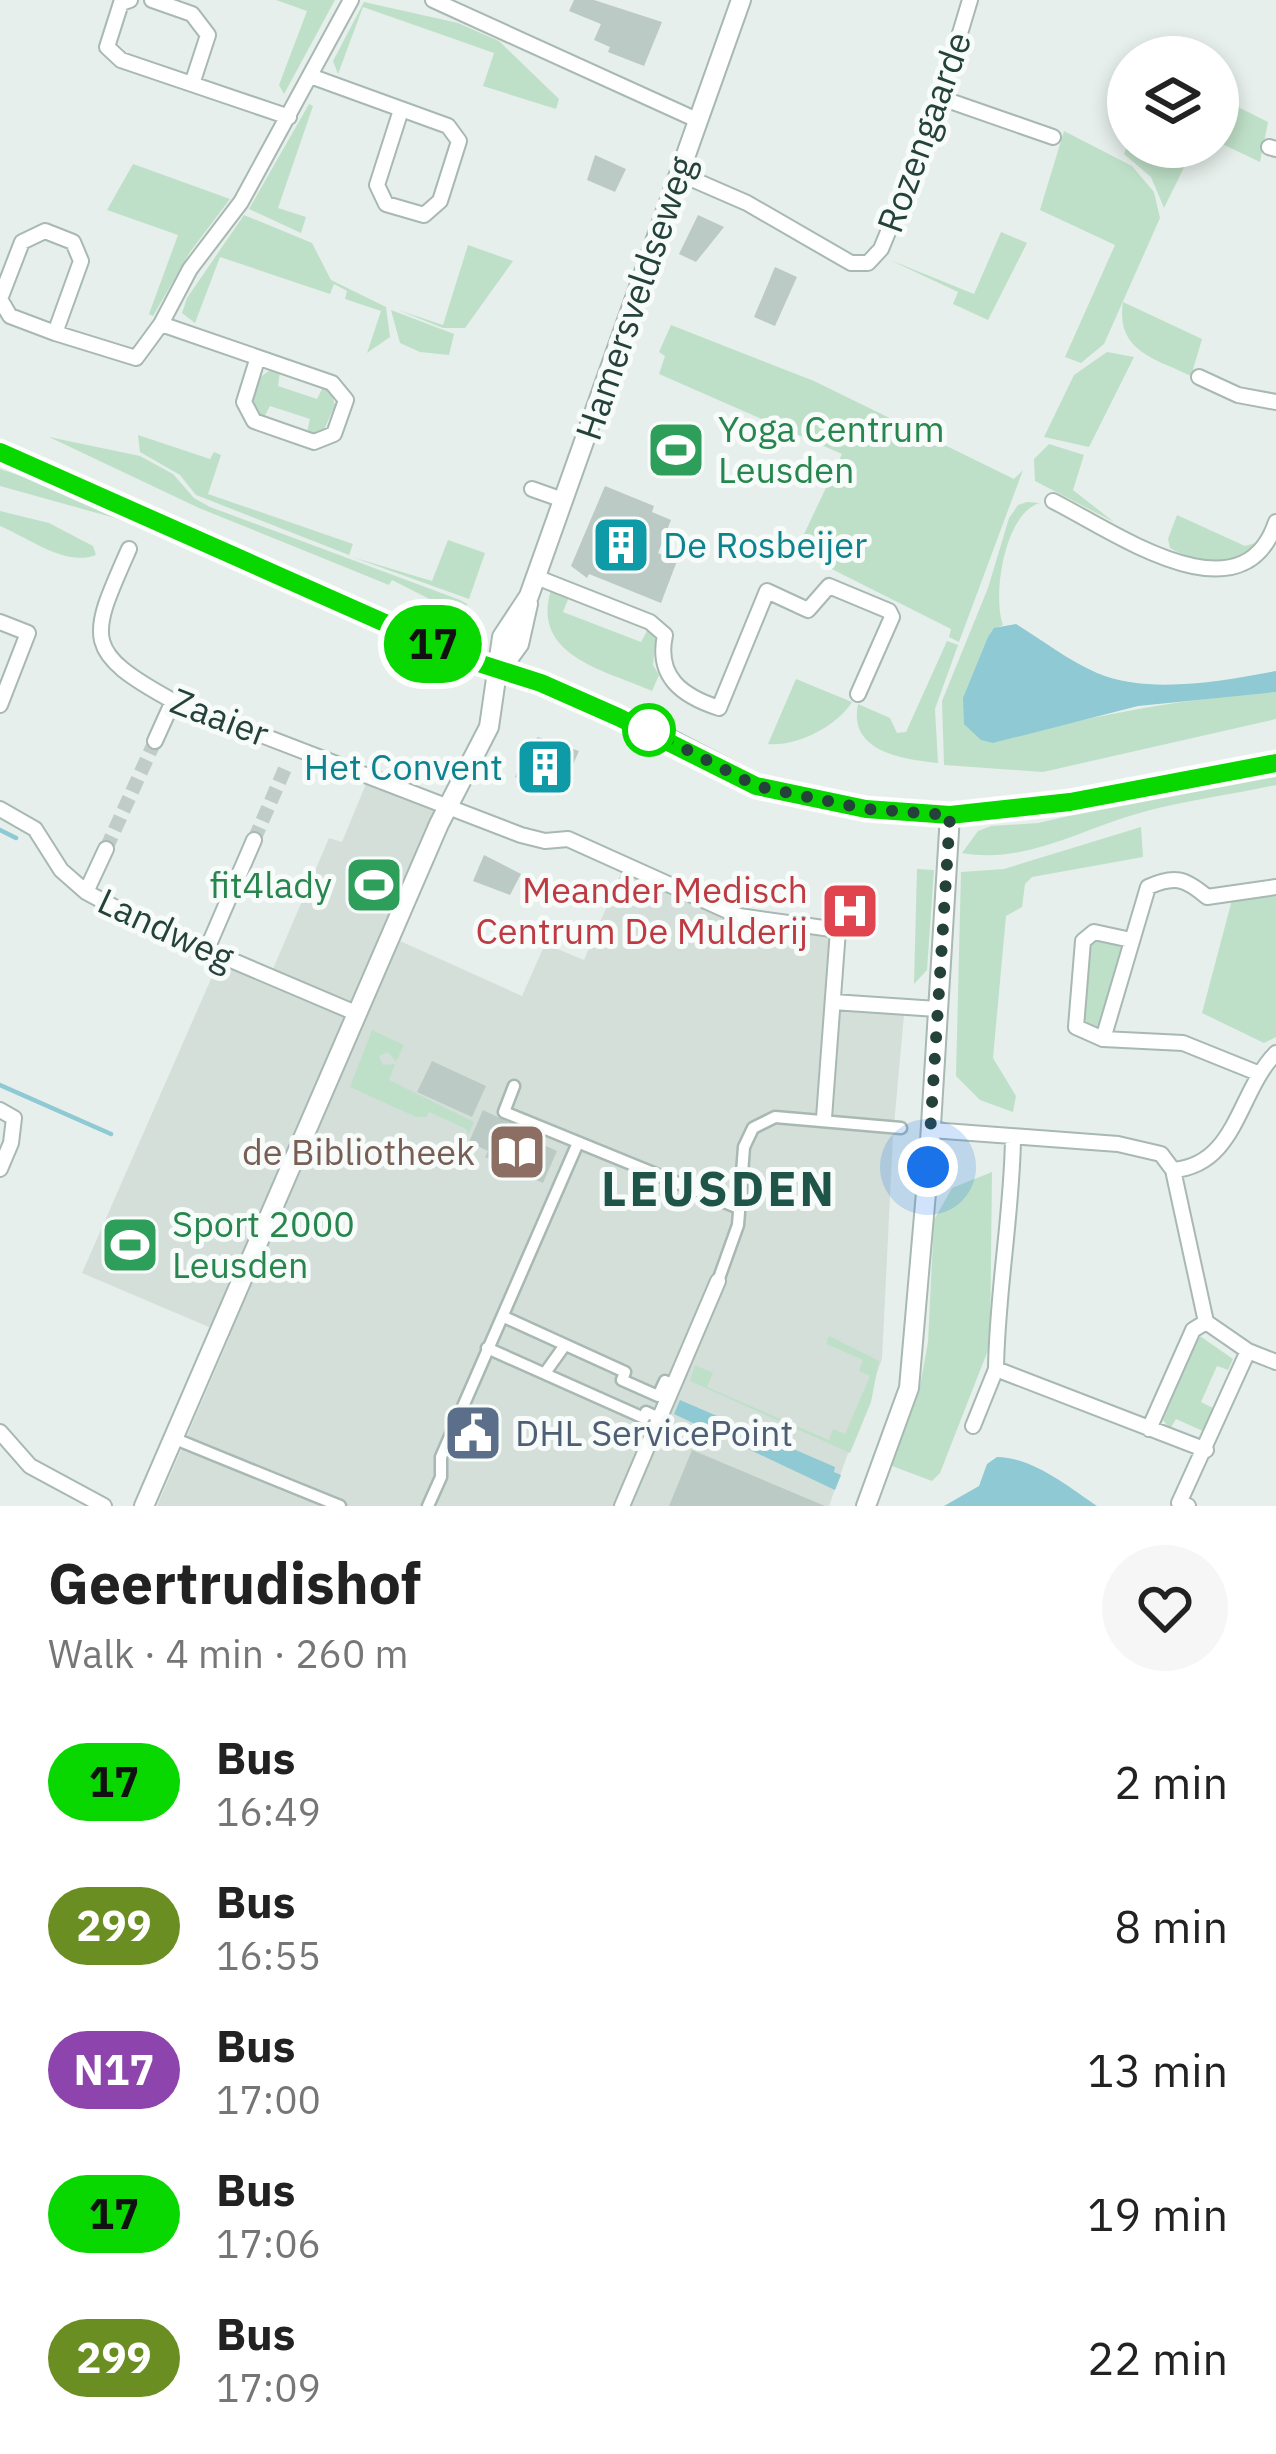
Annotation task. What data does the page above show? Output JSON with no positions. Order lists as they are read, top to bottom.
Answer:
{
  "streets": {
    "street": [
      "Rozengaarde",
      "Hamersveldseweg",
      "Zaaier",
      "Landweg"
    ]
  },
  "crossings": [
    ["Rozengaarde", "Hamersveldseweg"],
    ["Hamersveldseweg", "Zaaier"],
    ["Hamersveldseweg", "Landweg"]
  ],
  "districts": ["LEUSDEN"],
  "places": {
    "sports": ["Yoga Centrum Leusden", "fit4lady", "Sport 2000 Leusden"],
    "building": ["De Rosbeijer", "Het Convent"],
    "hospital": ["Meander Medisch Centrum De Mulderij"],
    "library": ["de Bibliotheek"],
    "public building": ["DHL ServicePoint"]
  },
  "lines": ["bus line 17"],
  "page": {
    "on_map": "17",
    "heading": ["Geertrudishof", "Walk · 4 min · 260 m"],
    "list": [
      {
        "mark": "17",
        "name": "Bus",
        "note": "16:49",
        "value": "2 min"
      },
      {
        "mark": "299",
        "name": "Bus",
        "note": "16:55",
        "value": "8 min"
      },
      {
        "mark": "N17",
        "name": "Bus",
        "note": "17:00",
        "value": "13 min"
      },
      {
        "mark": "17",
        "name": "Bus",
        "note": "17:06",
        "value": "19 min"
      },
      {
        "mark": "299",
        "name": "Bus",
        "note": "17:09",
        "value": "22 min"
      }
    ]
  }
}
